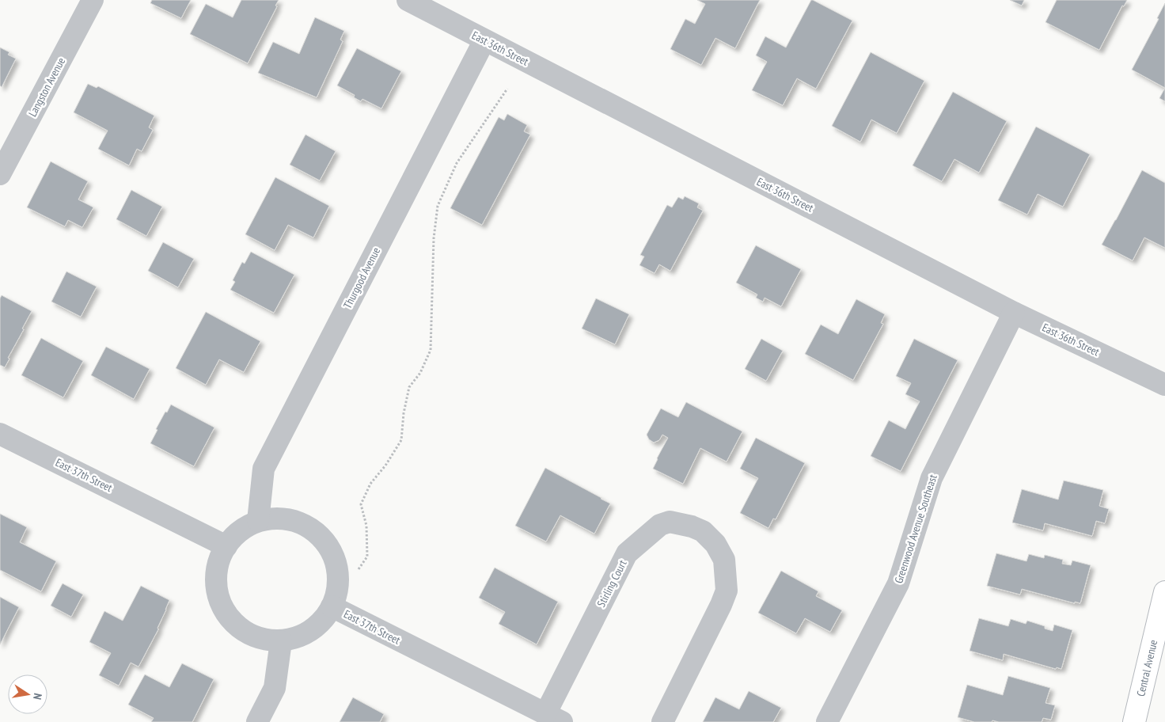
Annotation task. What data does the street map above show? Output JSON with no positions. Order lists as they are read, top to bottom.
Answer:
{
  "streets": {
    "street": [
      "East 36th Street",
      "Langston Avenue",
      "Thurgood Avenue",
      "East 37th Street",
      "Greenwood Avenue Southeast",
      "Stirling Court",
      "Central Avenue"
    ]
  },
  "crossings": [
    ["East 36th Street", "Thurgood Avenue"],
    ["East 36th Street", "Greenwood Avenue Southeast"],
    ["Thurgood Avenue", "East 37th Street"],
    ["East 37th Street", "Stirling Court"]
  ],
  "north": "right"
}
